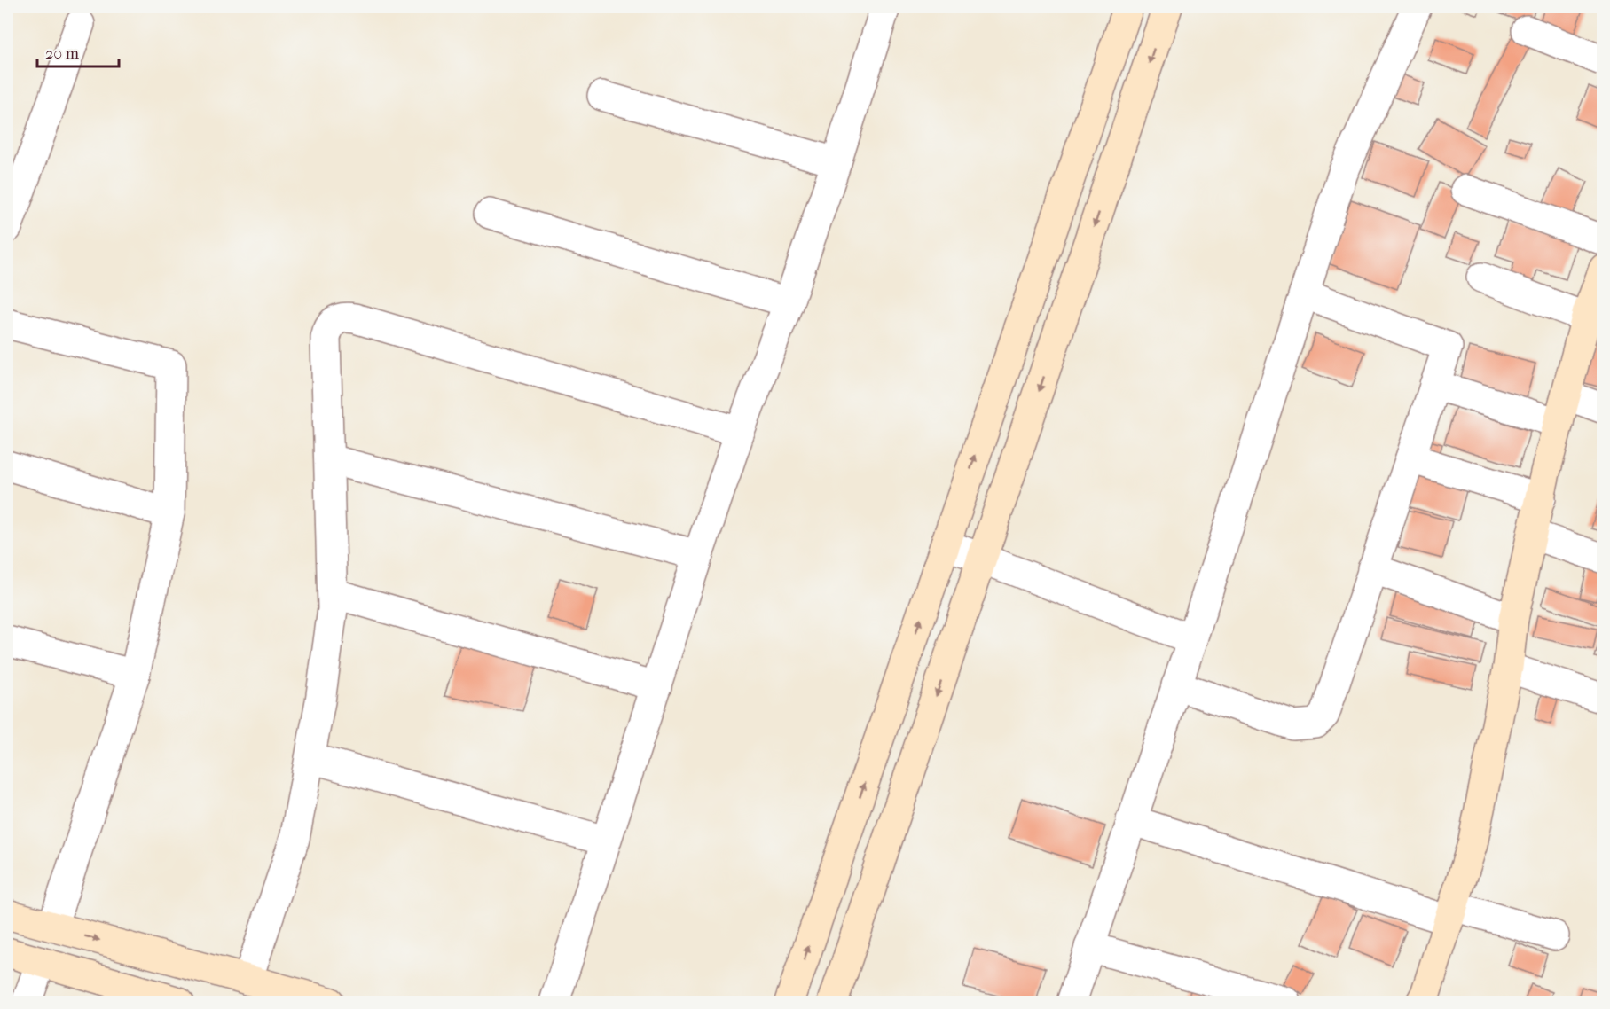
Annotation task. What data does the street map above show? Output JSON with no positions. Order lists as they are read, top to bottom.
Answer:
{
  "scale_bar": "20 m"
}
